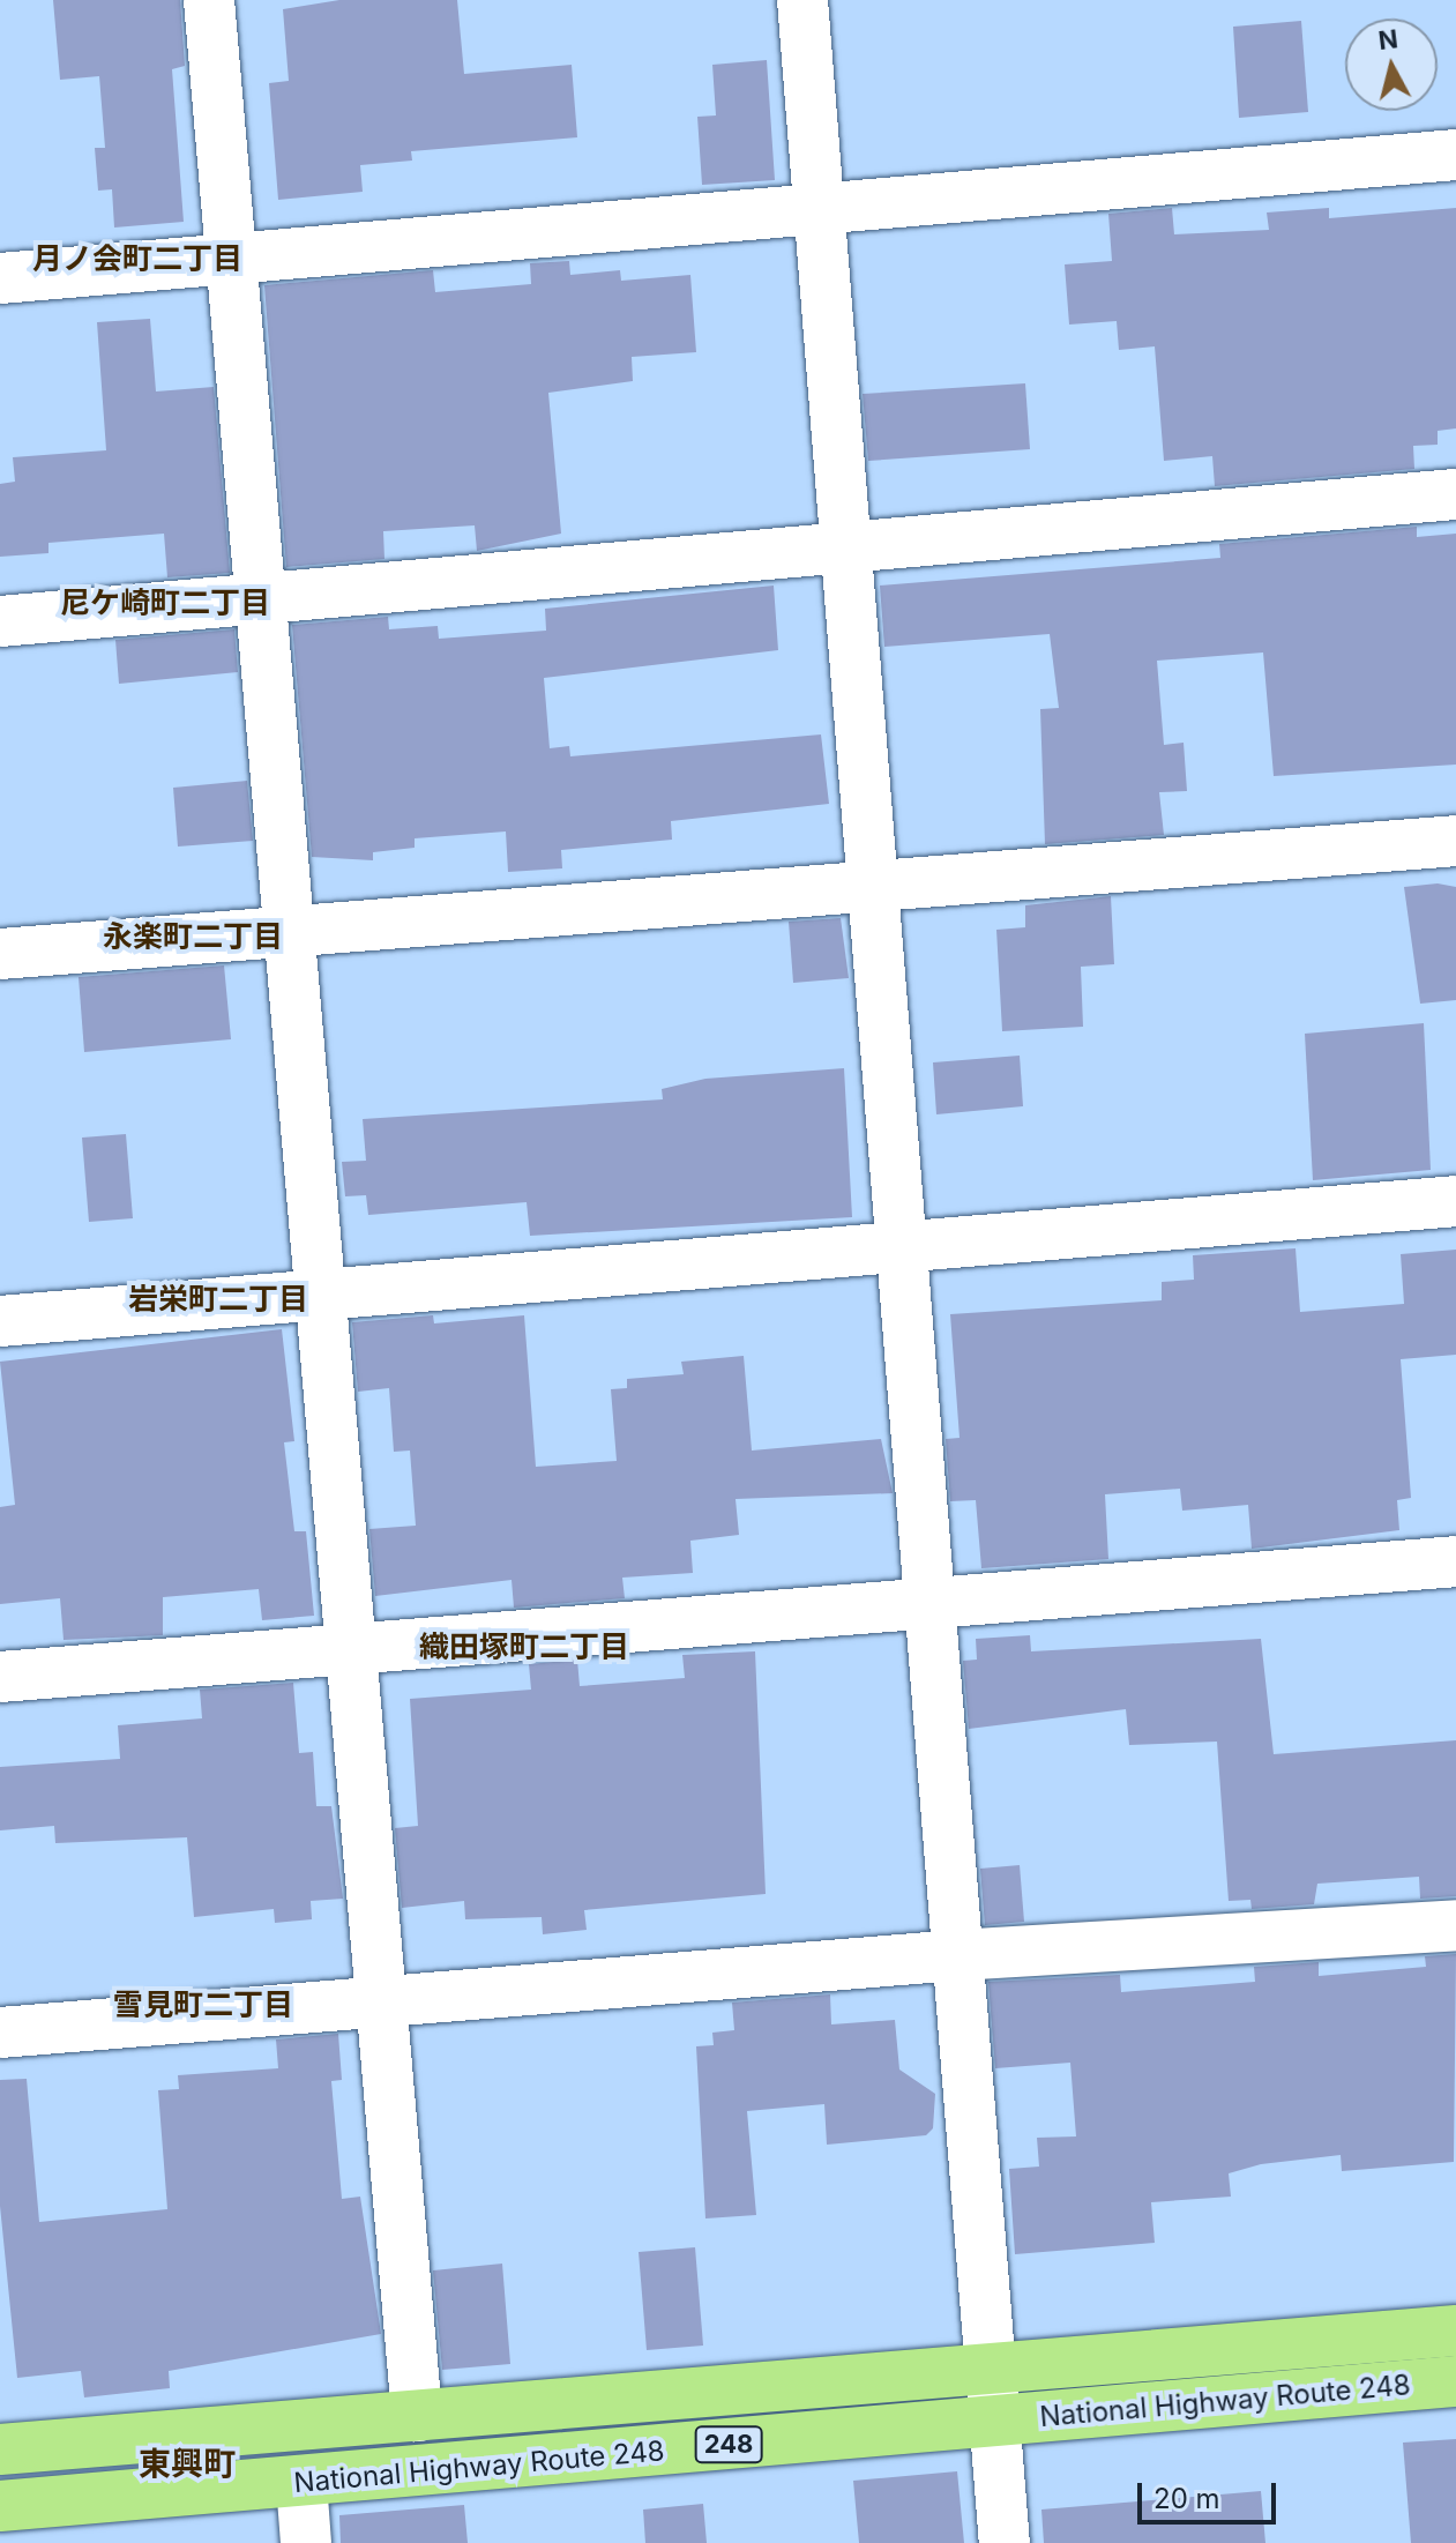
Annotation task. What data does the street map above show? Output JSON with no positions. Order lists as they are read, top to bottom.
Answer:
{
  "streets": {
    "highway": ["National Highway Route 248", "248"]
  },
  "districts": [
    "月ノ会町二丁目",
    "尼ケ崎町二丁目",
    "永楽町二丁目",
    "岩栄町二丁目",
    "織田塚町二丁目",
    "雪見町二丁目",
    "東興町"
  ],
  "scale_bar": "20 m",
  "north": "top"
}
